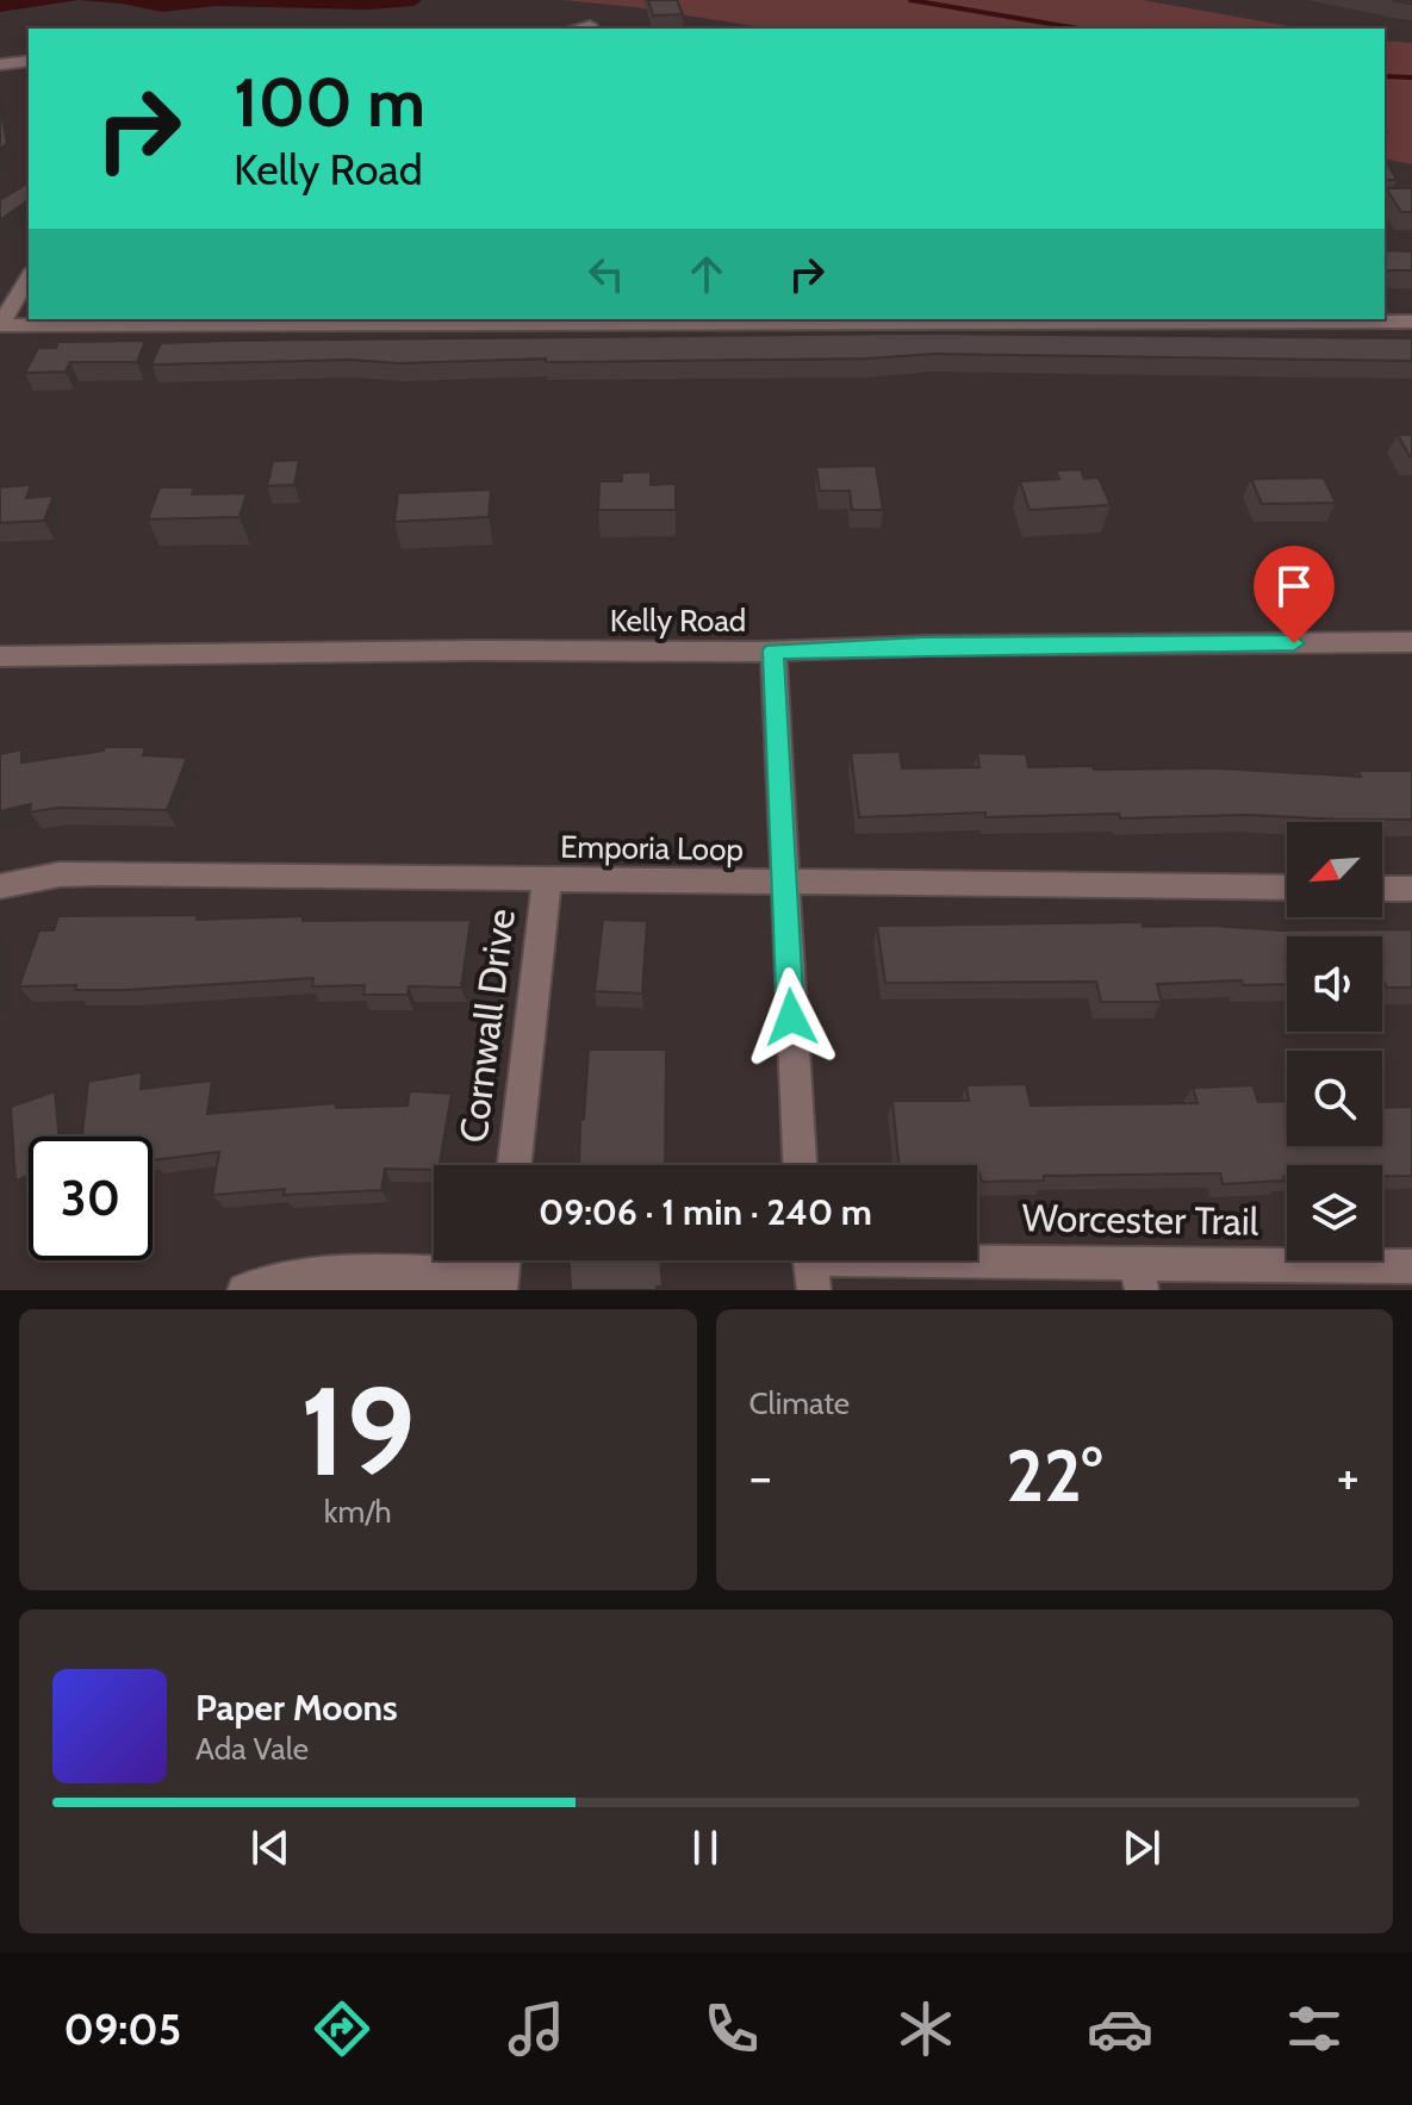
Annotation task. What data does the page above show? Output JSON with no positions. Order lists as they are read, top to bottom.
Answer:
{
  "streets": {
    "street": [
      "Kelly Road",
      "Emporia Loop",
      "Cornwall Drive",
      "Worcester Trail"
    ]
  },
  "crossings": [
    ["Emporia Loop", "Cornwall Drive"]
  ],
  "north": "bottom left",
  "page": {
    "turn": ["100 m", "Kelly Road"],
    "limit": "30",
    "trip": "09:06 · 1 min · 240 m",
    "tile": [
      ["19", "km/h"],
      "Climate"
    ],
    "heat": ["−", "22°", "+"],
    "song": ["Paper Moons", "Ada Vale"],
    "tabs": "09:05"
  }
}
